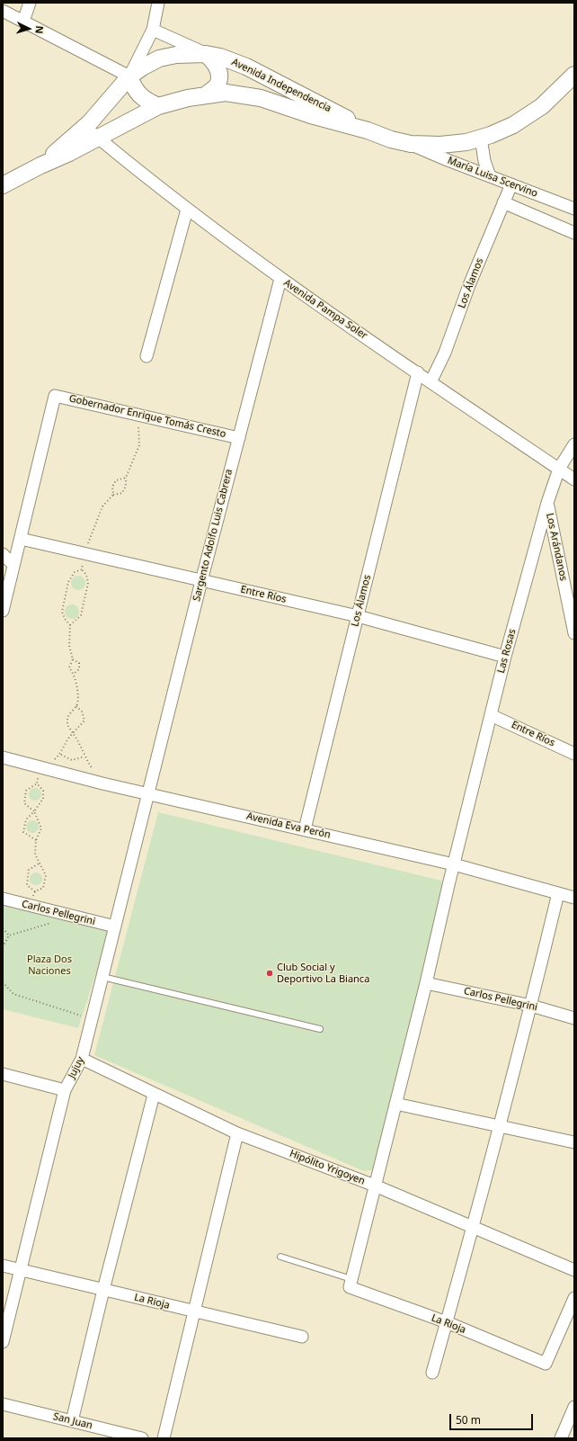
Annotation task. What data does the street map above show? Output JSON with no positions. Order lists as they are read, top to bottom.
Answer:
{
  "streets": {
    "main road": ["Avenida Independencia"],
    "street": [
      "María Luisa Scervino",
      "Los Álamos",
      "Avenida Pampa Soler",
      "Gobernador Enrique Tomás Cresto",
      "Sargento Adolfo Luis Cabrera",
      "Los Arándanos",
      "Entre Ríos",
      "Las Rosas",
      "Avenida Eva Perón",
      "Carlos Pellegrini",
      "Jujuy",
      "Hipólito Yrigoyen",
      "La Rioja",
      "San Juan"
    ]
  },
  "crossings": [
    ["Avenida Independencia", "María Luisa Scervino"],
    ["Avenida Independencia", "Avenida Pampa Soler"],
    ["María Luisa Scervino", "Los Álamos"],
    ["Los Álamos", "Avenida Pampa Soler"],
    ["Los Álamos", "Entre Ríos"],
    ["Los Álamos", "Avenida Eva Perón"],
    ["Avenida Pampa Soler", "Sargento Adolfo Luis Cabrera"],
    ["Avenida Pampa Soler", "Las Rosas"],
    ["Gobernador Enrique Tomás Cresto", "Sargento Adolfo Luis Cabrera"],
    ["Gobernador Enrique Tomás Cresto", "Entre Ríos"],
    ["Sargento Adolfo Luis Cabrera", "Entre Ríos"],
    ["Sargento Adolfo Luis Cabrera", "Avenida Eva Perón"],
    ["Sargento Adolfo Luis Cabrera", "Jujuy"],
    ["Los Arándanos", "Las Rosas"],
    ["Entre Ríos", "Las Rosas"],
    ["Las Rosas", "Avenida Eva Perón"],
    ["Las Rosas", "Carlos Pellegrini"],
    ["Las Rosas", "Hipólito Yrigoyen"],
    ["Las Rosas", "La Rioja"],
    ["Avenida Eva Perón", "Jujuy"],
    ["Carlos Pellegrini", "Jujuy"],
    ["Jujuy", "Hipólito Yrigoyen"],
    ["Jujuy", "La Rioja"]
  ],
  "parks": ["Plaza Dos Naciones"],
  "places": ["Club Social y Deportivo La Bianca"],
  "scale_bar": "50 m",
  "north": "right"
}
